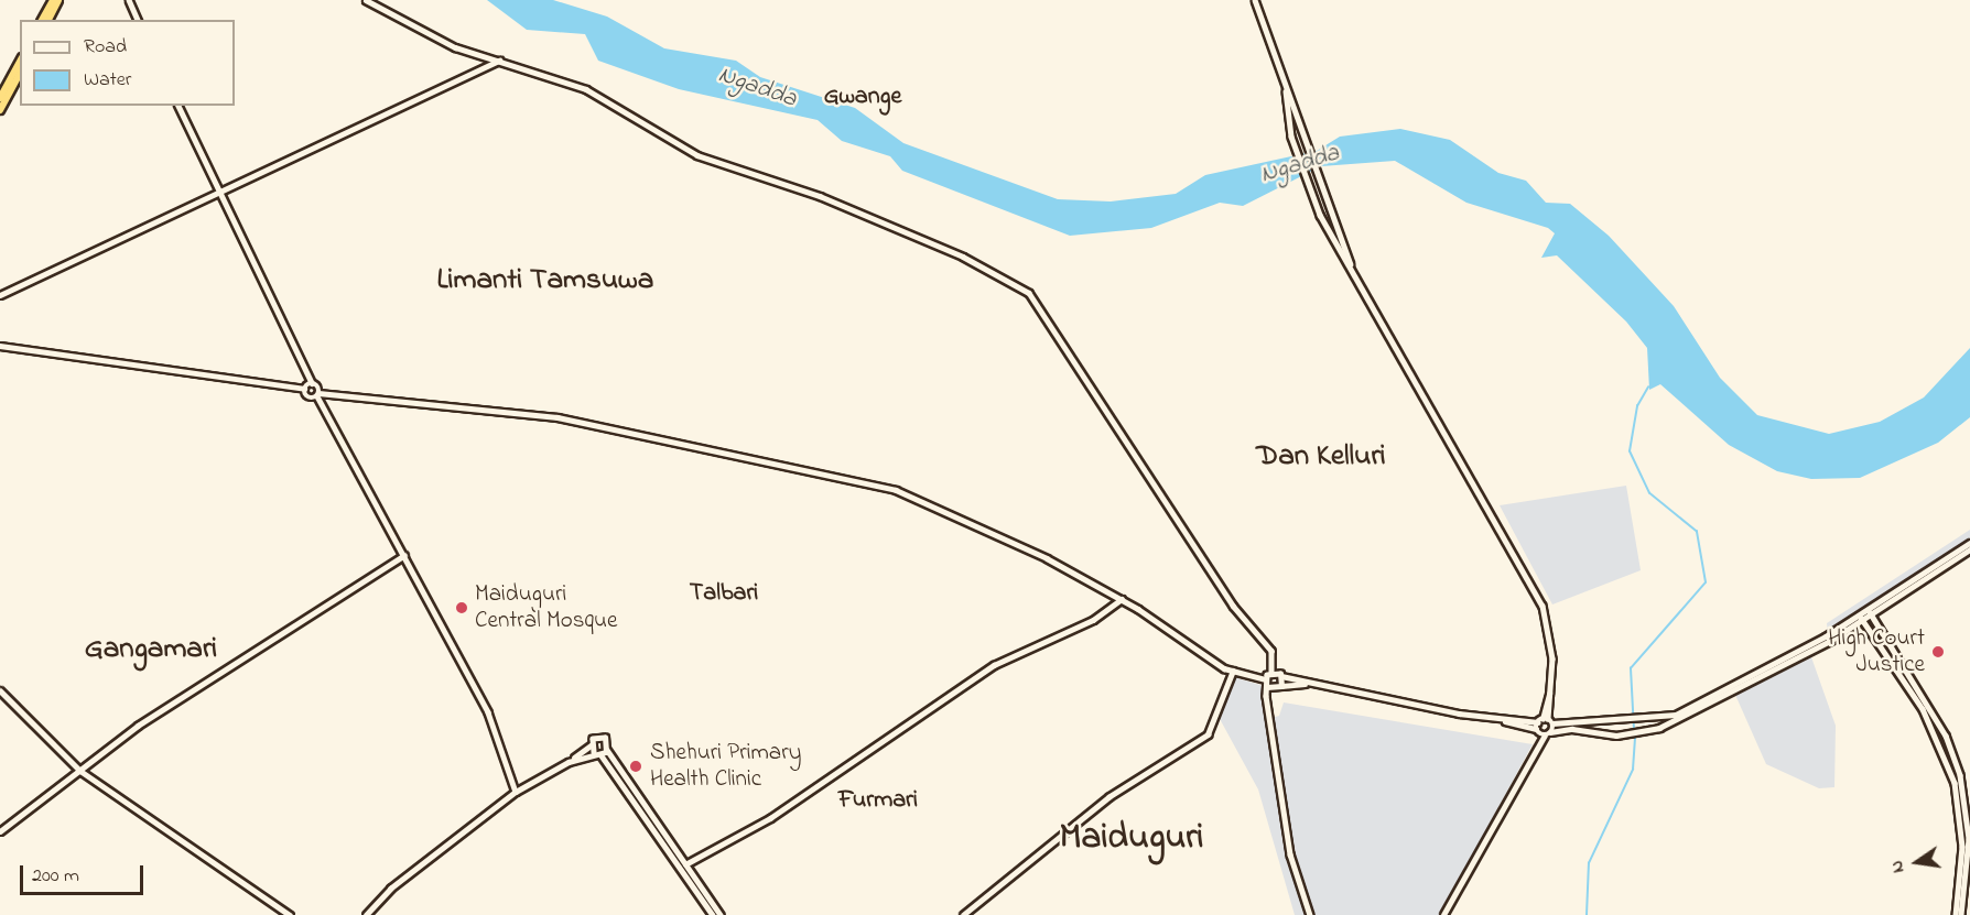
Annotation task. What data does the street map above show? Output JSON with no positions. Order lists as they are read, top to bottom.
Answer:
{
  "districts": [
    "Gwange",
    "Limanti Tamsuwa",
    "Dan Kelluri",
    "Talbari",
    "Gangamari",
    "Furmari",
    "Maiduguri"
  ],
  "water": ["Ngadda"],
  "places": ["Maiduguri Central Mosque", "High Court Justice", "Shehuri Primary Health Clinic"],
  "legend": ["Road", "Water"],
  "scale_bar": "200 m",
  "north": "left"
}
